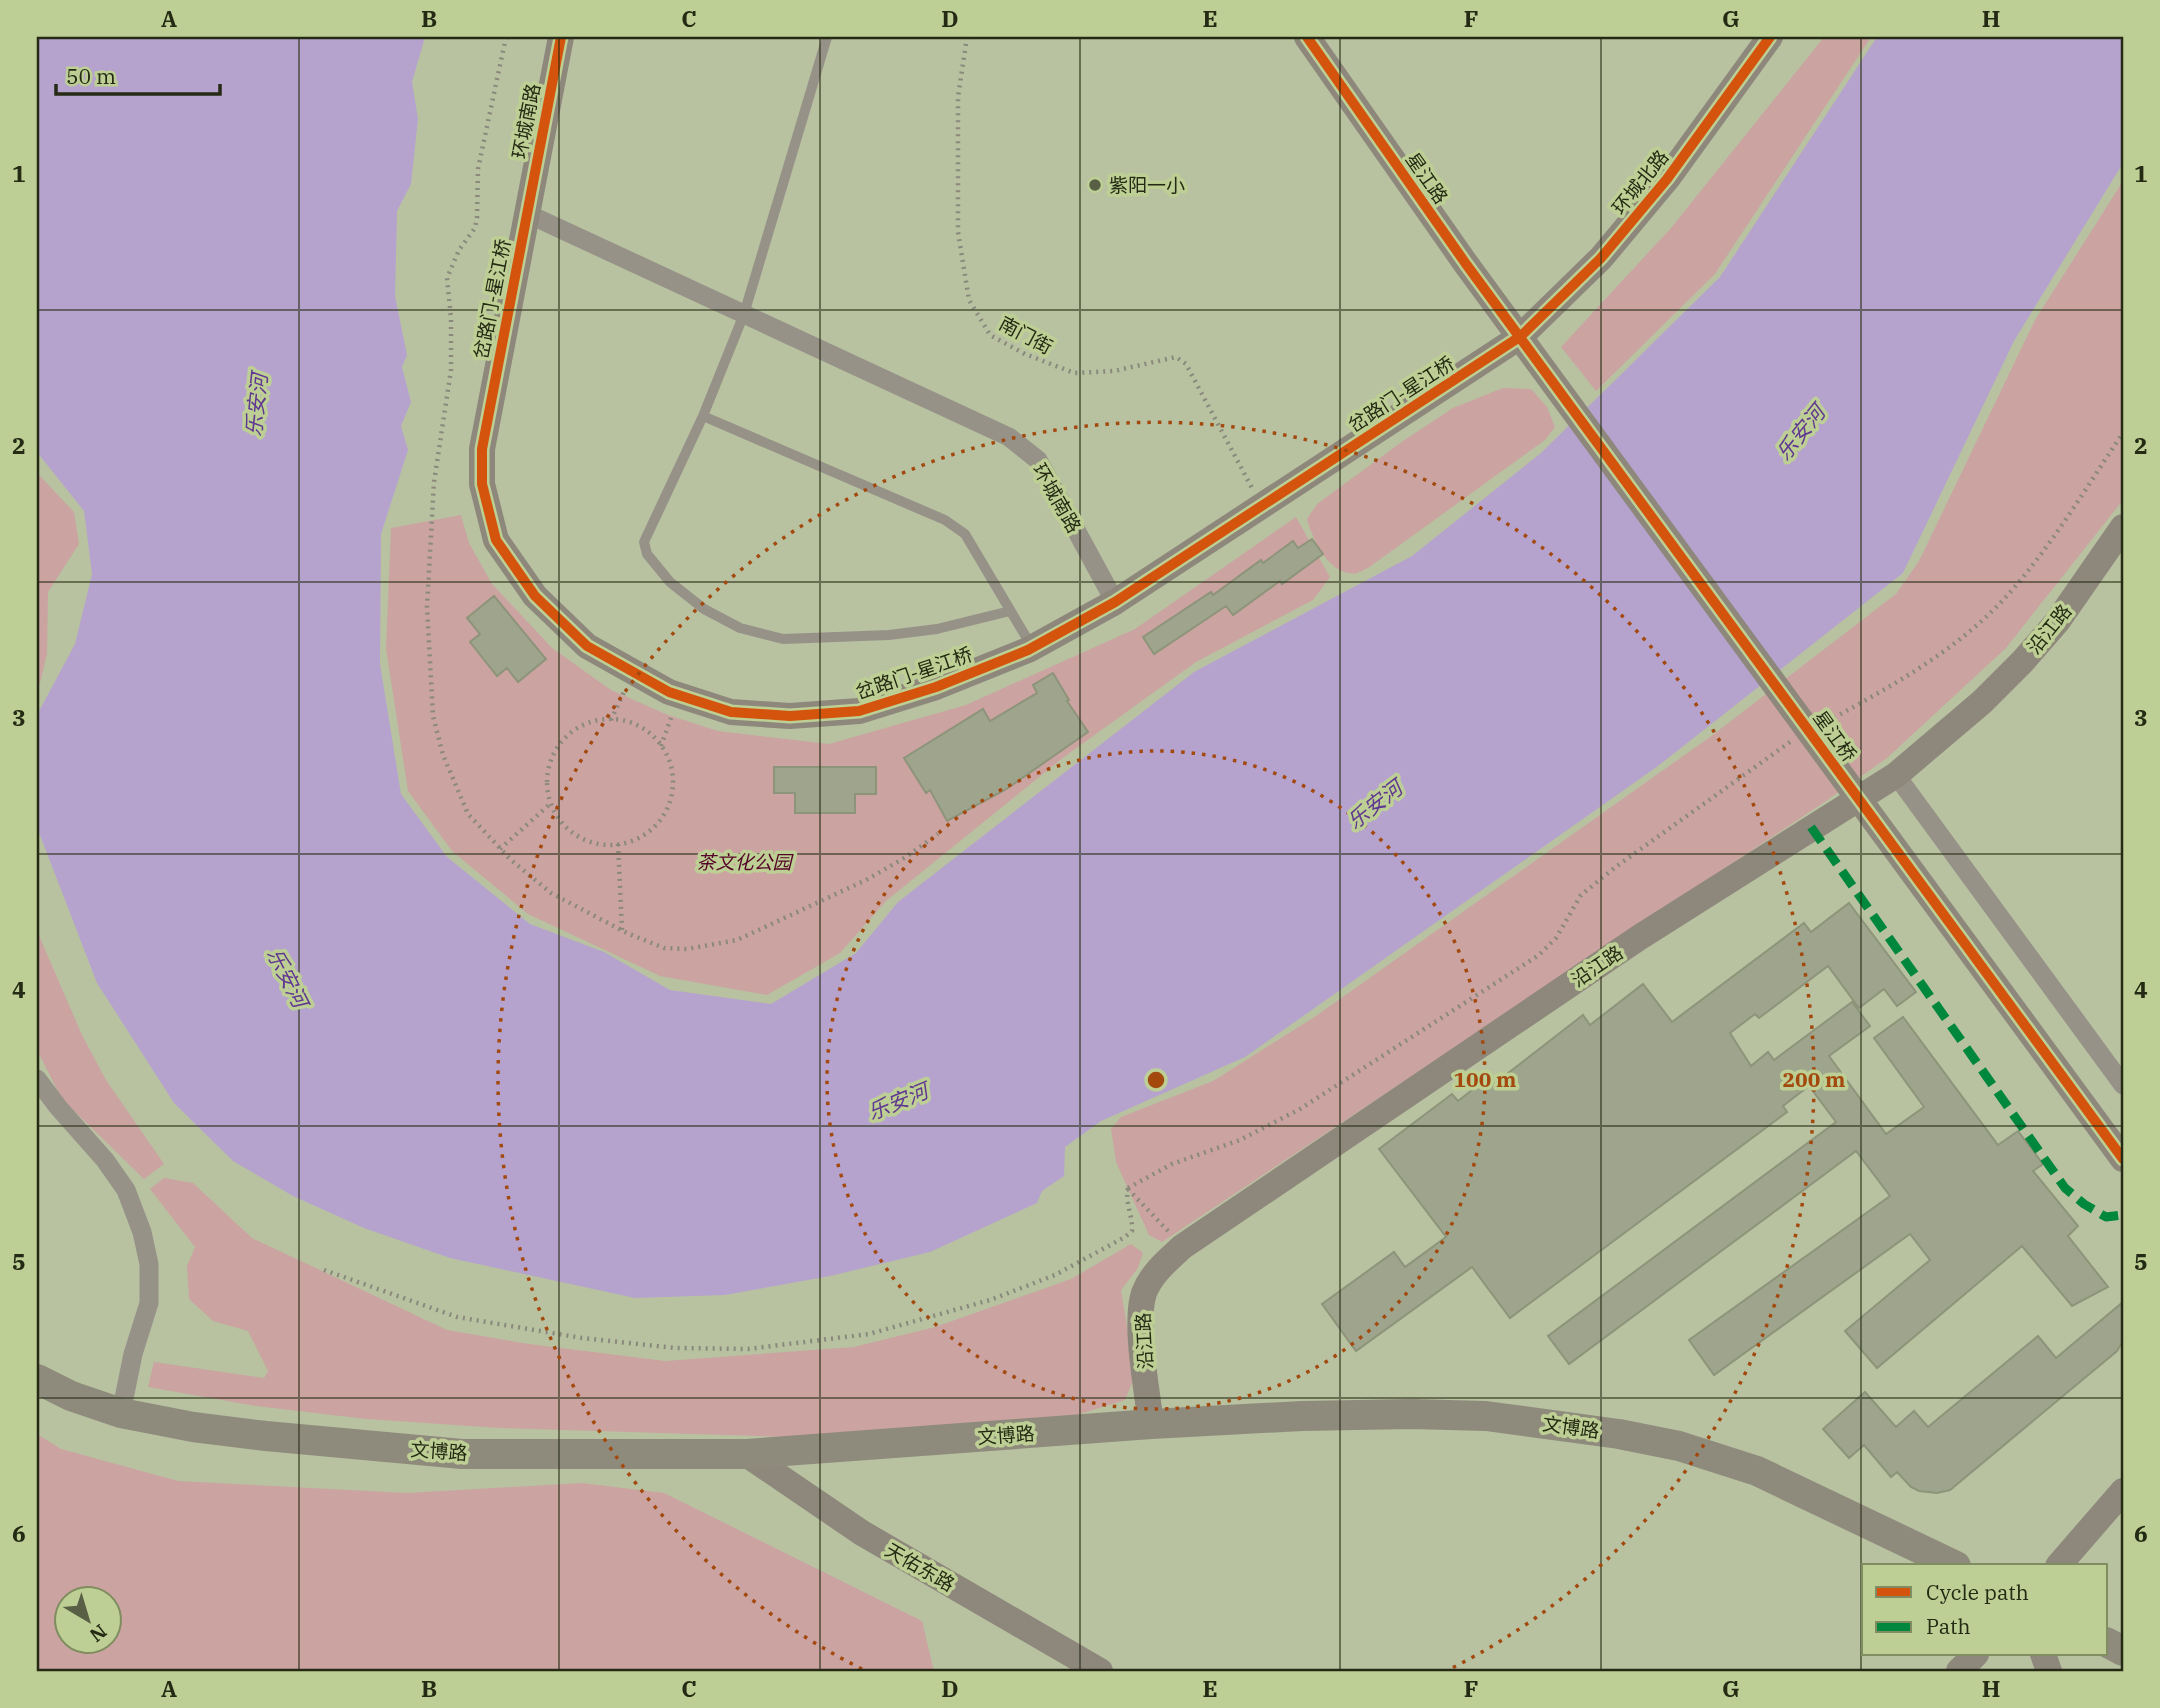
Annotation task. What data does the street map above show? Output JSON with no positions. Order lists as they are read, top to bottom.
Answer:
{
  "streets": {
    "main road": ["文博路"],
    "street": [
      "环城南路",
      "星江路",
      "环城北路",
      "岔路门-星江桥",
      "沿江路",
      "星江桥",
      "天佑东路"
    ],
    "path": ["南门街"]
  },
  "crossings": [
    ["环城南路", "岔路门-星江桥"],
    ["星江路", "环城北路"],
    ["星江路", "岔路门-星江桥"],
    ["星江路", "星江桥"],
    ["环城北路", "岔路门-星江桥"],
    ["环城北路", "星江桥"],
    ["岔路门-星江桥", "南门街"],
    ["岔路门-星江桥", "星江桥"],
    ["沿江路", "文博路"],
    ["文博路", "天佑东路"]
  ],
  "water": ["乐安河"],
  "parks": ["茶文化公园"],
  "places": ["紫阳一小"],
  "legend": ["Cycle path", "Path"],
  "scale_bar": "50 m",
  "north": "bottom right",
  "grid": {
    "columns": [
      "A",
      "B",
      "C",
      "D",
      "E",
      "F",
      "G",
      "H"
    ],
    "rows": [
      "1",
      "2",
      "3",
      "4",
      "5",
      "6"
    ]
  },
  "rings": ["100 m", "200 m"]
}
